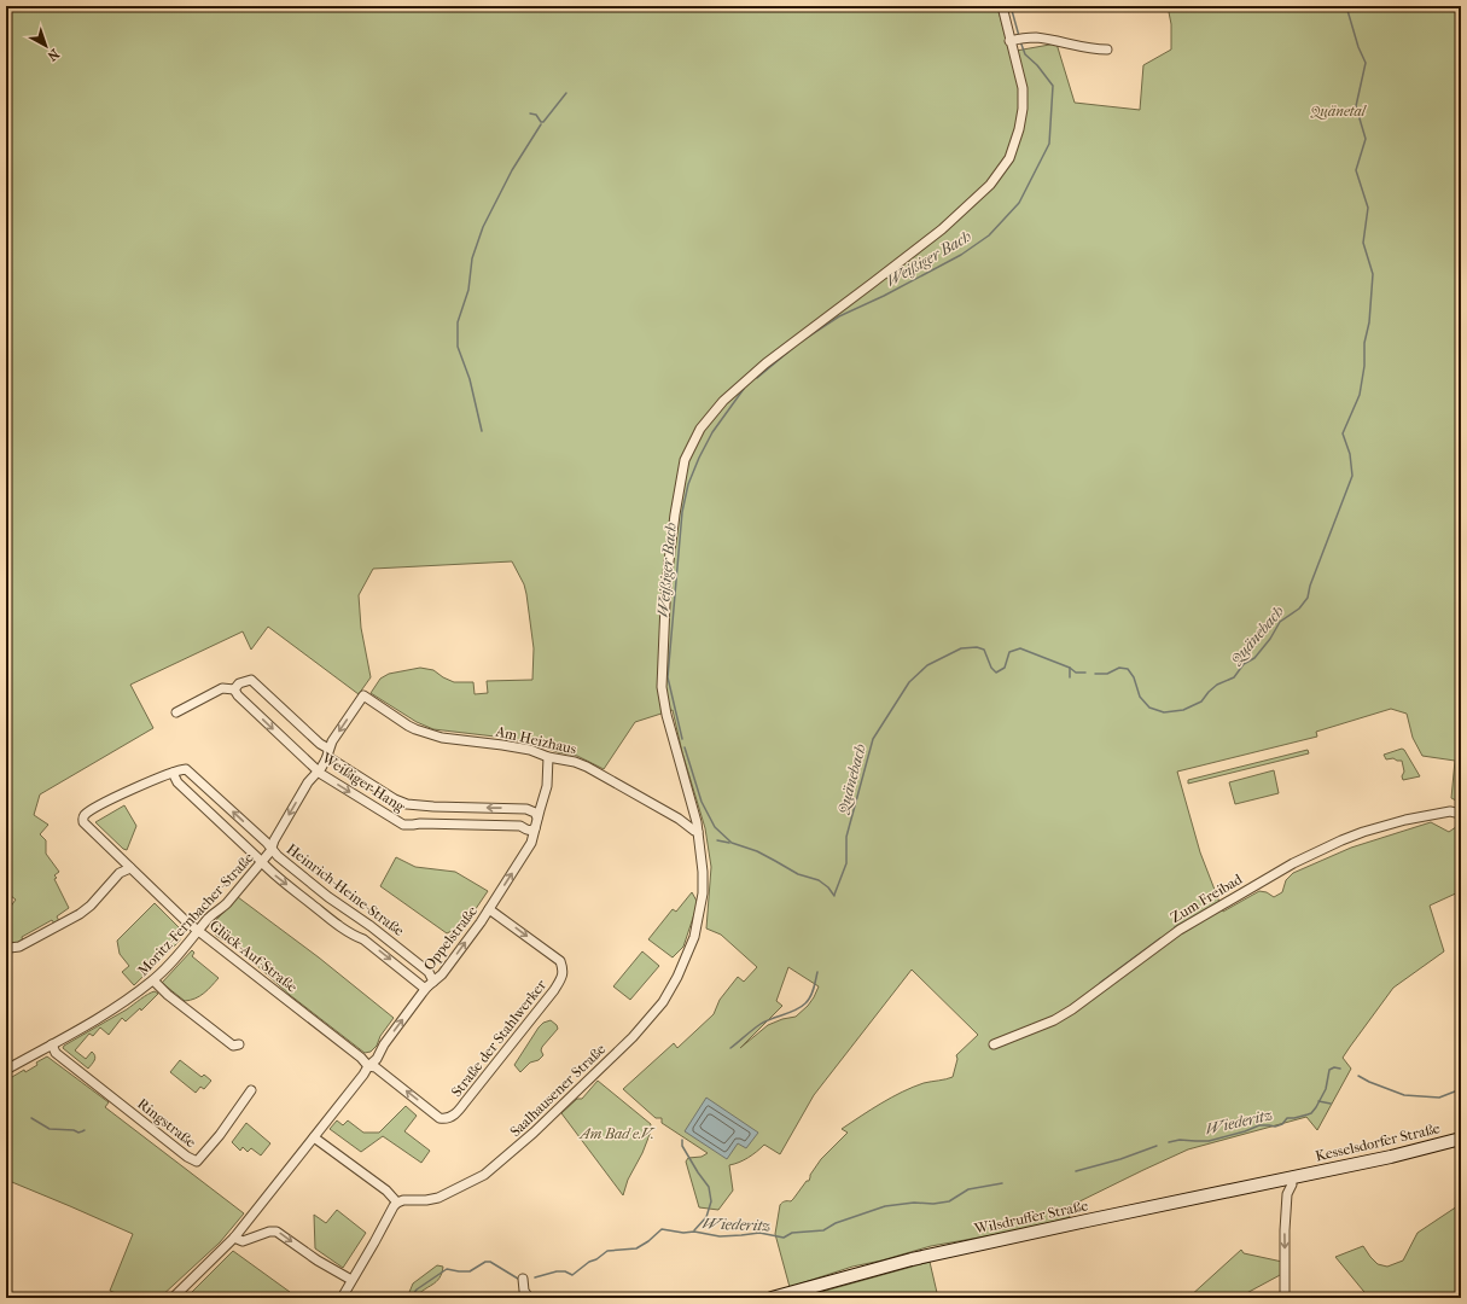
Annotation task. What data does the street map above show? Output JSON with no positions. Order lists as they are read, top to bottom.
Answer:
{
  "streets": {
    "main road": ["Kesselsdorfer Straße", "Wilsdruffer Straße"],
    "street": [
      "Am Heizhaus",
      "Weißiger Hang",
      "Heinrich-Heine-Straße",
      "Zum Freibad",
      "Moritz-Fernbacher-Straße",
      "Oppelstraße",
      "Glück-Auf-Straße",
      "Straße der Stahlwerker",
      "Saalhausener Straße",
      "Ringstraße"
    ]
  },
  "crossings": [
    ["Am Heizhaus", "Moritz-Fernbacher-Straße"],
    ["Am Heizhaus", "Oppelstraße"],
    ["Am Heizhaus", "Saalhausener Straße"],
    ["Weißiger Hang", "Moritz-Fernbacher-Straße"],
    ["Weißiger Hang", "Oppelstraße"],
    ["Heinrich-Heine-Straße", "Moritz-Fernbacher-Straße"],
    ["Heinrich-Heine-Straße", "Oppelstraße"],
    ["Heinrich-Heine-Straße", "Glück-Auf-Straße"],
    ["Moritz-Fernbacher-Straße", "Glück-Auf-Straße"],
    ["Moritz-Fernbacher-Straße", "Ringstraße"],
    ["Oppelstraße", "Glück-Auf-Straße"],
    ["Oppelstraße", "Straße der Stahlwerker"],
    ["Glück-Auf-Straße", "Straße der Stahlwerker"],
    ["Kesselsdorfer Straße", "Wilsdruffer Straße"]
  ],
  "one_way": ["Oppelstraße"],
  "water": ["Weißiger Bach", "Quänebach", "Wiederitz"],
  "parks": ["Quänetal", "Am Bad e.V."],
  "north": "bottom right"
}
